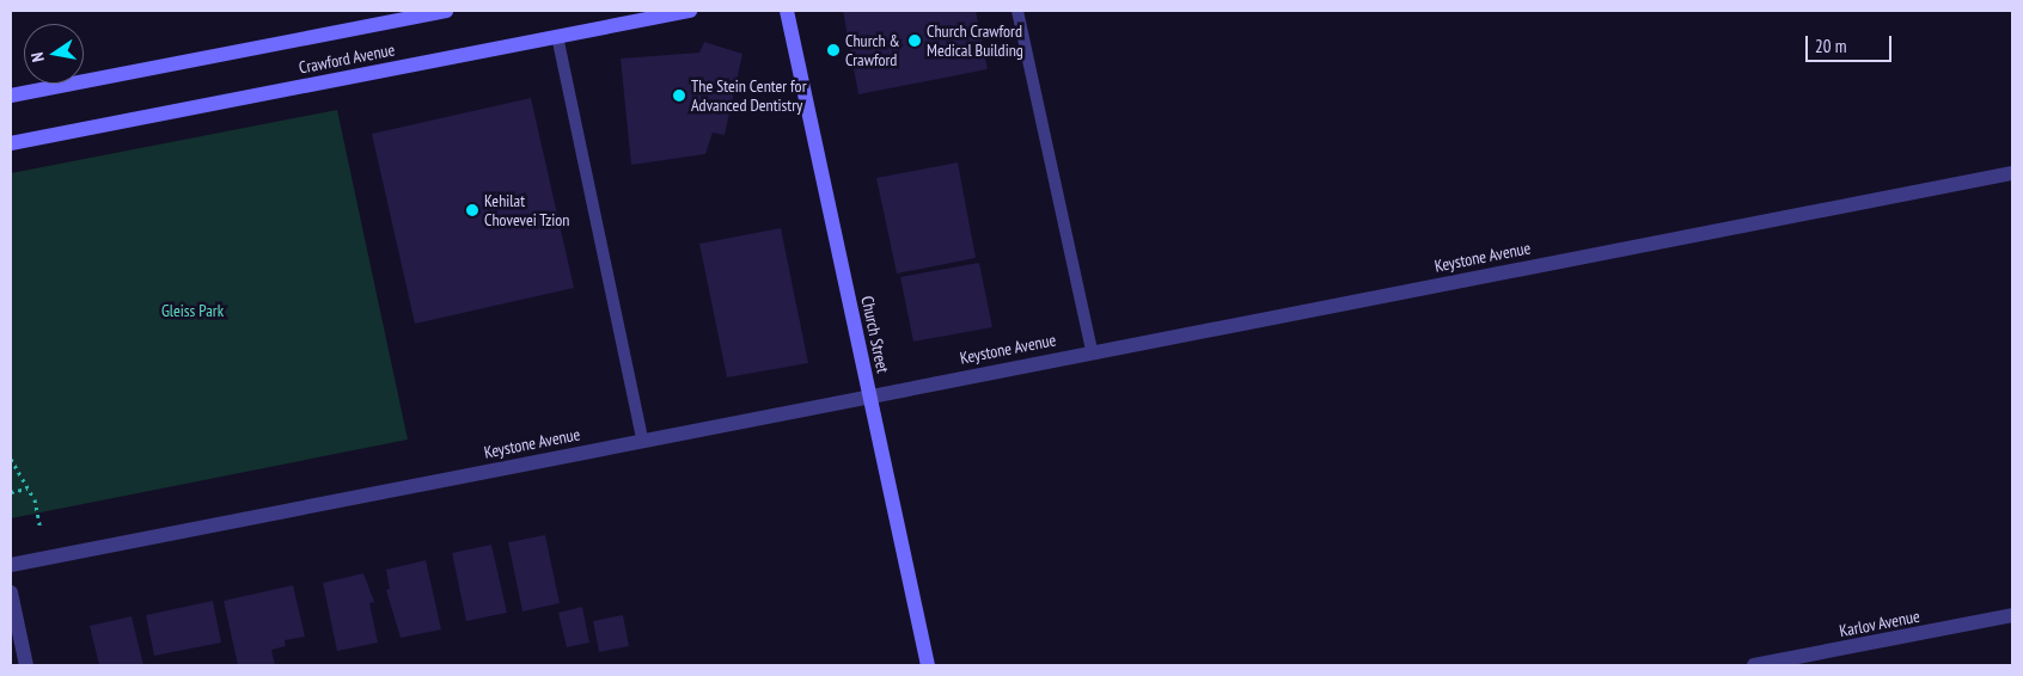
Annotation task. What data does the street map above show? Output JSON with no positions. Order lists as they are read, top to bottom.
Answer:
{
  "streets": {
    "main road": ["Crawford Avenue", "Church Street"],
    "street": ["Keystone Avenue", "Karlov Avenue"]
  },
  "crossings": [
    ["Keystone Avenue", "Church Street"]
  ],
  "parks": ["Gleiss Park"],
  "places": [
    "Church Crawford Medical Building",
    "Church & Crawford",
    "The Stein Center for Advanced Dentistry",
    "Kehilat Chovevei Tzion"
  ],
  "scale_bar": "20 m",
  "north": "left"
}
